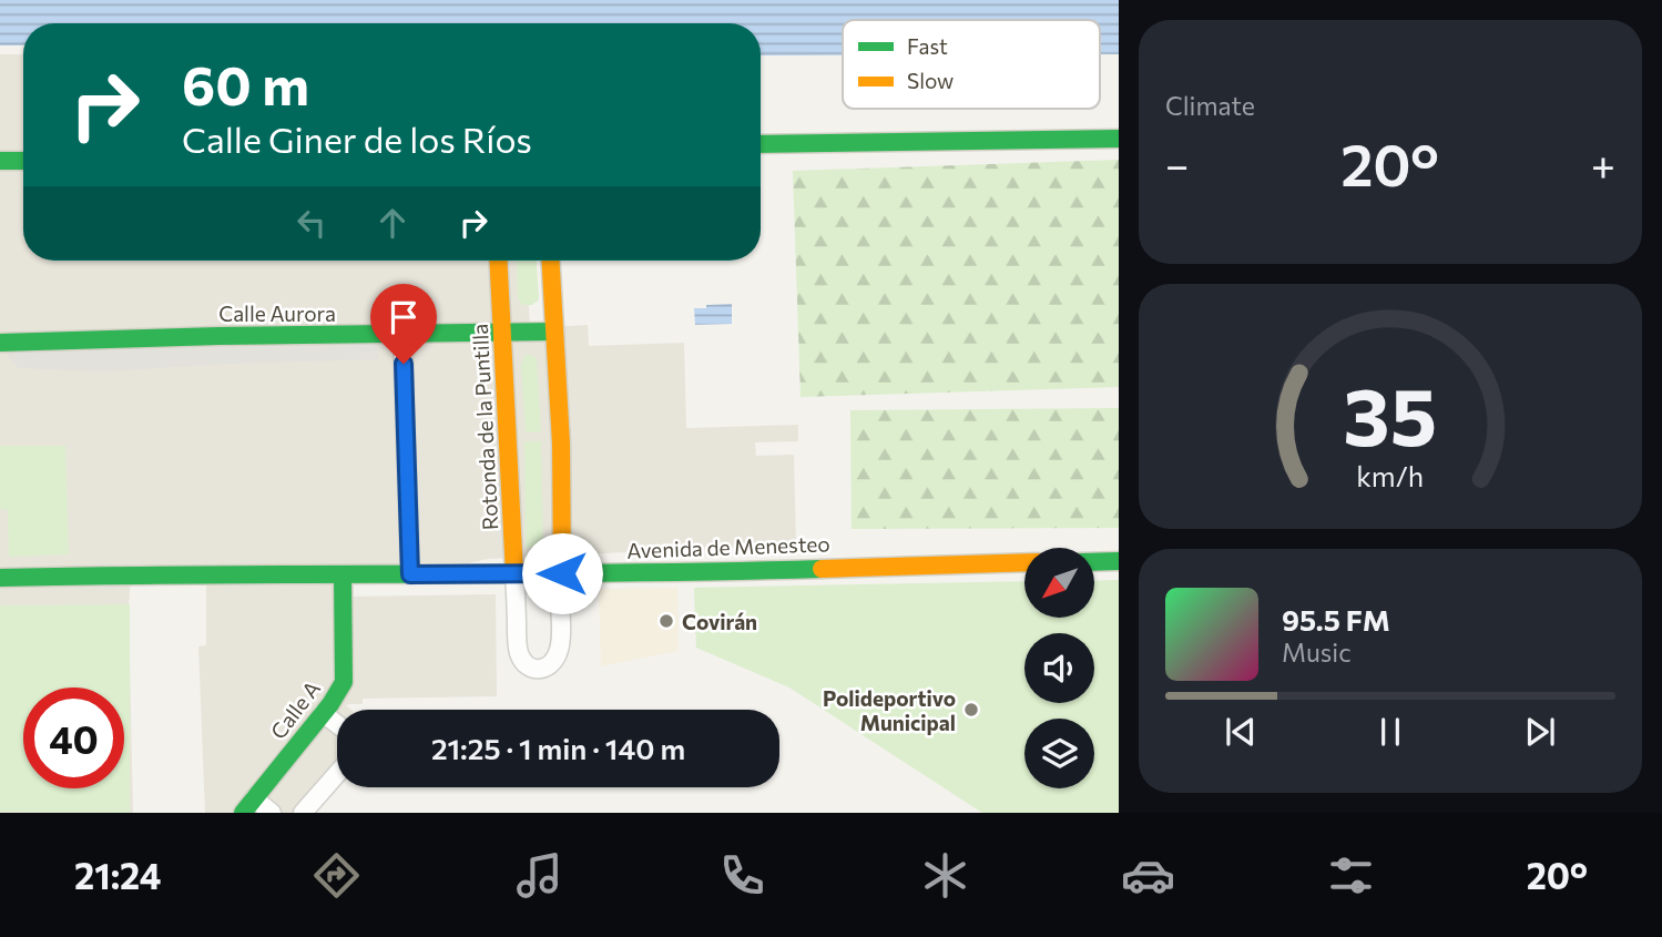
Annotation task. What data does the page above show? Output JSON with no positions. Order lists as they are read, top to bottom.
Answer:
{
  "streets": {
    "street": [
      "Calle Aurora",
      "Rotonda de la Puntilla",
      "Avenida de Menesteo",
      "Calle A"
    ]
  },
  "crossings": [
    ["Calle Aurora", "Rotonda de la Puntilla"],
    ["Rotonda de la Puntilla", "Avenida de Menesteo"],
    ["Avenida de Menesteo", "Calle A"]
  ],
  "places": ["Covirán", "Polideportivo Municipal"],
  "legend": ["Fast", "Slow"],
  "north": "bottom left",
  "page": {
    "tile": "Climate",
    "turn": ["60 m", "Calle Giner de los Ríos"],
    "heat": ["−", "20°", "+"],
    "song": ["95.5 FM", "Music"],
    "limit": "40",
    "trip": "21:25 · 1 min · 140 m",
    "tabs": ["21:24", "20°"],
    "gauge": ["35", "km/h"]
  }
}
